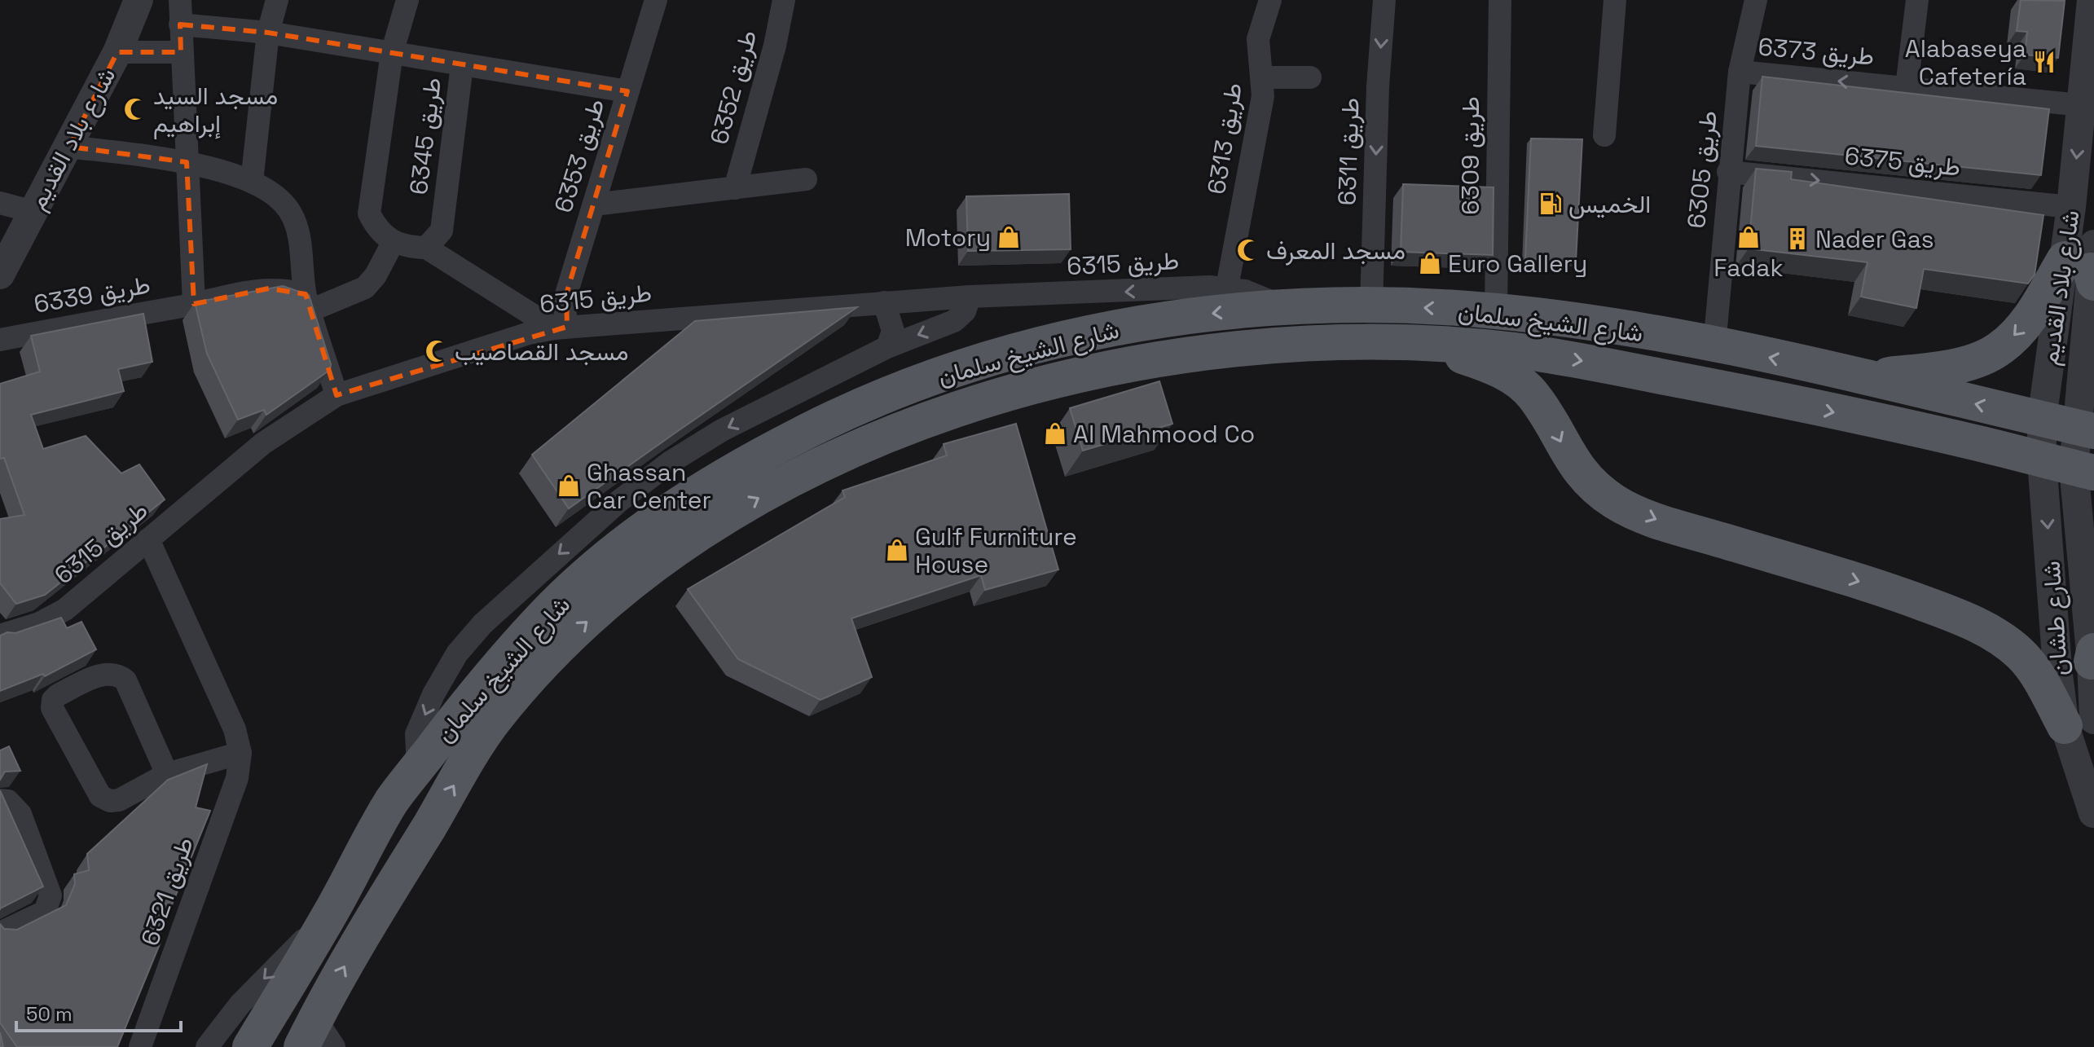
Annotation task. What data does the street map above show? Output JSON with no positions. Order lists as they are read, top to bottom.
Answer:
{
  "streets": {
    "main road": ["شارع الشيخ سلمان"],
    "street": [
      "طريق 6373",
      "طريق 6352",
      "طريق 6345",
      "شارع بلاد القديم",
      "طريق 6313",
      "طريق 6311",
      "طريق 6353",
      "طريق 6309",
      "طريق 6375",
      "طريق 6305",
      "طريق 6315",
      "طريق 6339",
      "شارع طشان",
      "طريق 6321"
    ]
  },
  "crossings": [
    ["طريق 6373", "شارع بلاد القديم"],
    ["طريق 6373", "طريق 6305"],
    ["شارع بلاد القديم", "طريق 6375"],
    ["شارع بلاد القديم", "شارع الشيخ سلمان"],
    ["شارع بلاد القديم", "شارع طشان"],
    ["طريق 6313", "طريق 6315"],
    ["طريق 6311", "شارع الشيخ سلمان"],
    ["طريق 6353", "طريق 6315"],
    ["طريق 6309", "شارع الشيخ سلمان"],
    ["طريق 6375", "طريق 6305"],
    ["طريق 6305", "شارع الشيخ سلمان"],
    ["طريق 6315", "شارع الشيخ سلمان"],
    ["طريق 6315", "طريق 6321"],
    ["شارع الشيخ سلمان", "شارع طشان"]
  ],
  "one_way": ["طريق 6373", "طريق 6311", "طريق 6375"],
  "places": {
    "restaurant": ["Alabaseya Cafetería"],
    "mosque": ["مسجد السيد إبراهيم", "مسجد المعرف", "مسجد القصاصيب"],
    "fuel station": ["الخميس"],
    "shop": [
      "Motory",
      "Fadak",
      "Euro Gallery",
      "Al Mahmood Co",
      "Ghassan Car Center",
      "Gulf Furniture House"
    ],
    "building": ["Nader Gas"]
  },
  "scale_bar": "50 m"
}
